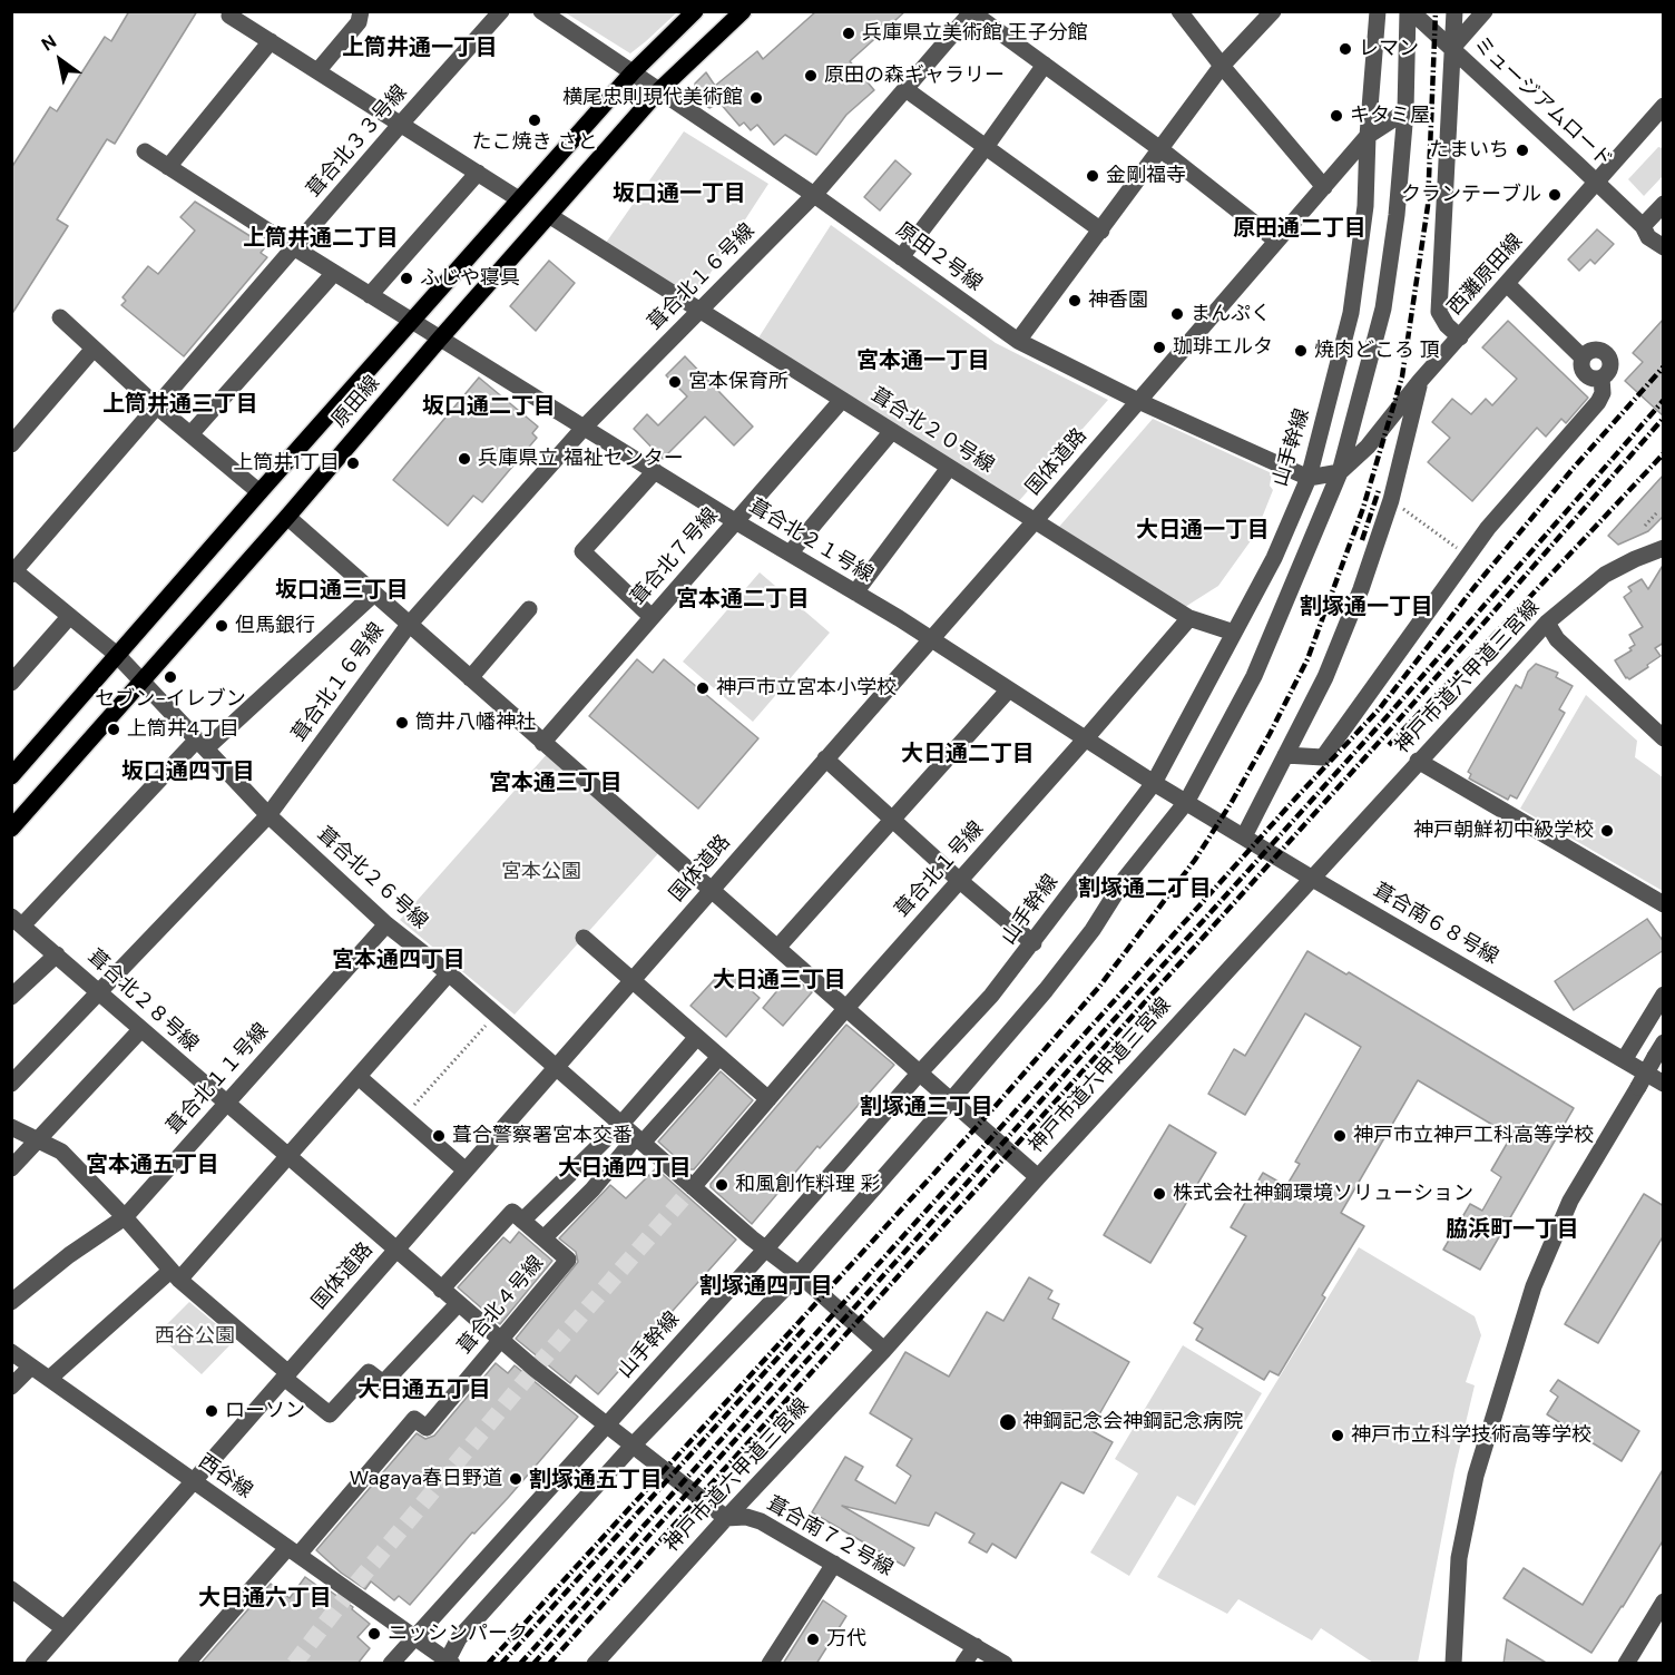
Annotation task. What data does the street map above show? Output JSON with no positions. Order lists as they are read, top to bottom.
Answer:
{
  "streets": {
    "main road": ["原田線"],
    "street": [
      "ミュージアムロード",
      "葺合北３３号線",
      "原田２号線",
      "西灘原田線",
      "葺合北１６号線",
      "葺合北２０号線",
      "山手幹線",
      "国体道路",
      "葺合北２１号線",
      "葺合北７号線",
      "神戸市道六甲道三宮線",
      "葺合北１号線",
      "葺合北２６号線",
      "葺合南６８号線",
      "葺合北２８号線",
      "葺合北１１号線",
      "葺合北４号線",
      "西谷線",
      "葺合南７２号線"
    ]
  },
  "crossings": [
    ["ミュージアムロード", "西灘原田線"],
    ["葺合北３３号線", "葺合北２１号線"],
    ["葺合北３３号線", "葺合北２６号線"],
    ["原田２号線", "葺合北１６号線"],
    ["原田２号線", "原田線"],
    ["原田２号線", "山手幹線"],
    ["原田２号線", "国体道路"],
    ["葺合北１６号線", "葺合北２０号線"],
    ["葺合北１６号線", "葺合北２１号線"],
    ["葺合北１６号線", "葺合北２６号線"],
    ["葺合北１６号線", "葺合北２８号線"],
    ["原田線", "葺合北２０号線"],
    ["原田線", "葺合北２１号線"],
    ["原田線", "葺合北２６号線"],
    ["葺合北２０号線", "国体道路"],
    ["葺合北２０号線", "葺合北７号線"],
    ["葺合北２０号線", "葺合北１号線"],
    ["山手幹線", "国体道路"],
    ["山手幹線", "葺合北２１号線"],
    ["山手幹線", "葺合北２６号線"],
    ["山手幹線", "葺合北２８号線"],
    ["山手幹線", "西谷線"],
    ["国体道路", "葺合北２１号線"],
    ["国体道路", "葺合北２６号線"],
    ["国体道路", "葺合北２８号線"],
    ["国体道路", "西谷線"],
    ["葺合北２１号線", "葺合北７号線"],
    ["葺合北２１号線", "葺合北１号線"],
    ["葺合北２１号線", "葺合南６８号線"],
    ["神戸市道六甲道三宮線", "葺合北２６号線"],
    ["神戸市道六甲道三宮線", "葺合南６８号線"],
    ["神戸市道六甲道三宮線", "葺合南７２号線"],
    ["葺合北１号線", "葺合北２６号線"],
    ["葺合北２６号線", "葺合北１１号線"],
    ["葺合北２８号線", "葺合北１１号線"],
    ["葺合北２８号線", "葺合北４号線"],
    ["葺合北４号線", "西谷線"]
  ],
  "districts": [
    "上筒井通一丁目",
    "坂口通一丁目",
    "原田通二丁目",
    "上筒井通二丁目",
    "宮本通一丁目",
    "上筒井通三丁目",
    "坂口通二丁目",
    "大日通一丁目",
    "坂口通三丁目",
    "宮本通二丁目",
    "割塚通一丁目",
    "大日通二丁目",
    "坂口通四丁目",
    "宮本通三丁目",
    "割塚通二丁目",
    "宮本通四丁目",
    "大日通三丁目",
    "割塚通三丁目",
    "宮本通五丁目",
    "大日通四丁目",
    "脇浜町一丁目",
    "割塚通四丁目",
    "大日通五丁目",
    "割塚通五丁目",
    "大日通六丁目"
  ],
  "parks": ["宮本公園", "西谷公園"],
  "places": [
    "兵庫県立美術館 王子分館",
    "レマン",
    "原田の森ギャラリー",
    "横尾忠則現代美術館",
    "キタミ屋",
    "たこ焼き さと",
    "たまいち",
    "金剛福寺",
    "クランテーブル",
    "ふじや寝具",
    "神香園",
    "まんぷく",
    "珈琲エルタ",
    "焼肉どころ 頂",
    "宮本保育所",
    "兵庫県立 福祉センター",
    "上筒井1丁目",
    "但馬銀行",
    "セブン-イレブン",
    "神戸市立宮本小学校",
    "筒井八幡神社",
    "上筒井4丁目",
    "神戸朝鮮初中級学校",
    "葺合警察署宮本交番",
    "神戸市立神戸工科高等学校",
    "和風創作料理 彩",
    "株式会社神鋼環境ソリューション",
    "ローソン",
    "神鋼記念会神鋼記念病院",
    "神戸市立科学技術高等学校",
    "Wagaya春日野道",
    "ニッシンパーク",
    "万代"
  ],
  "north": "top left"
}
